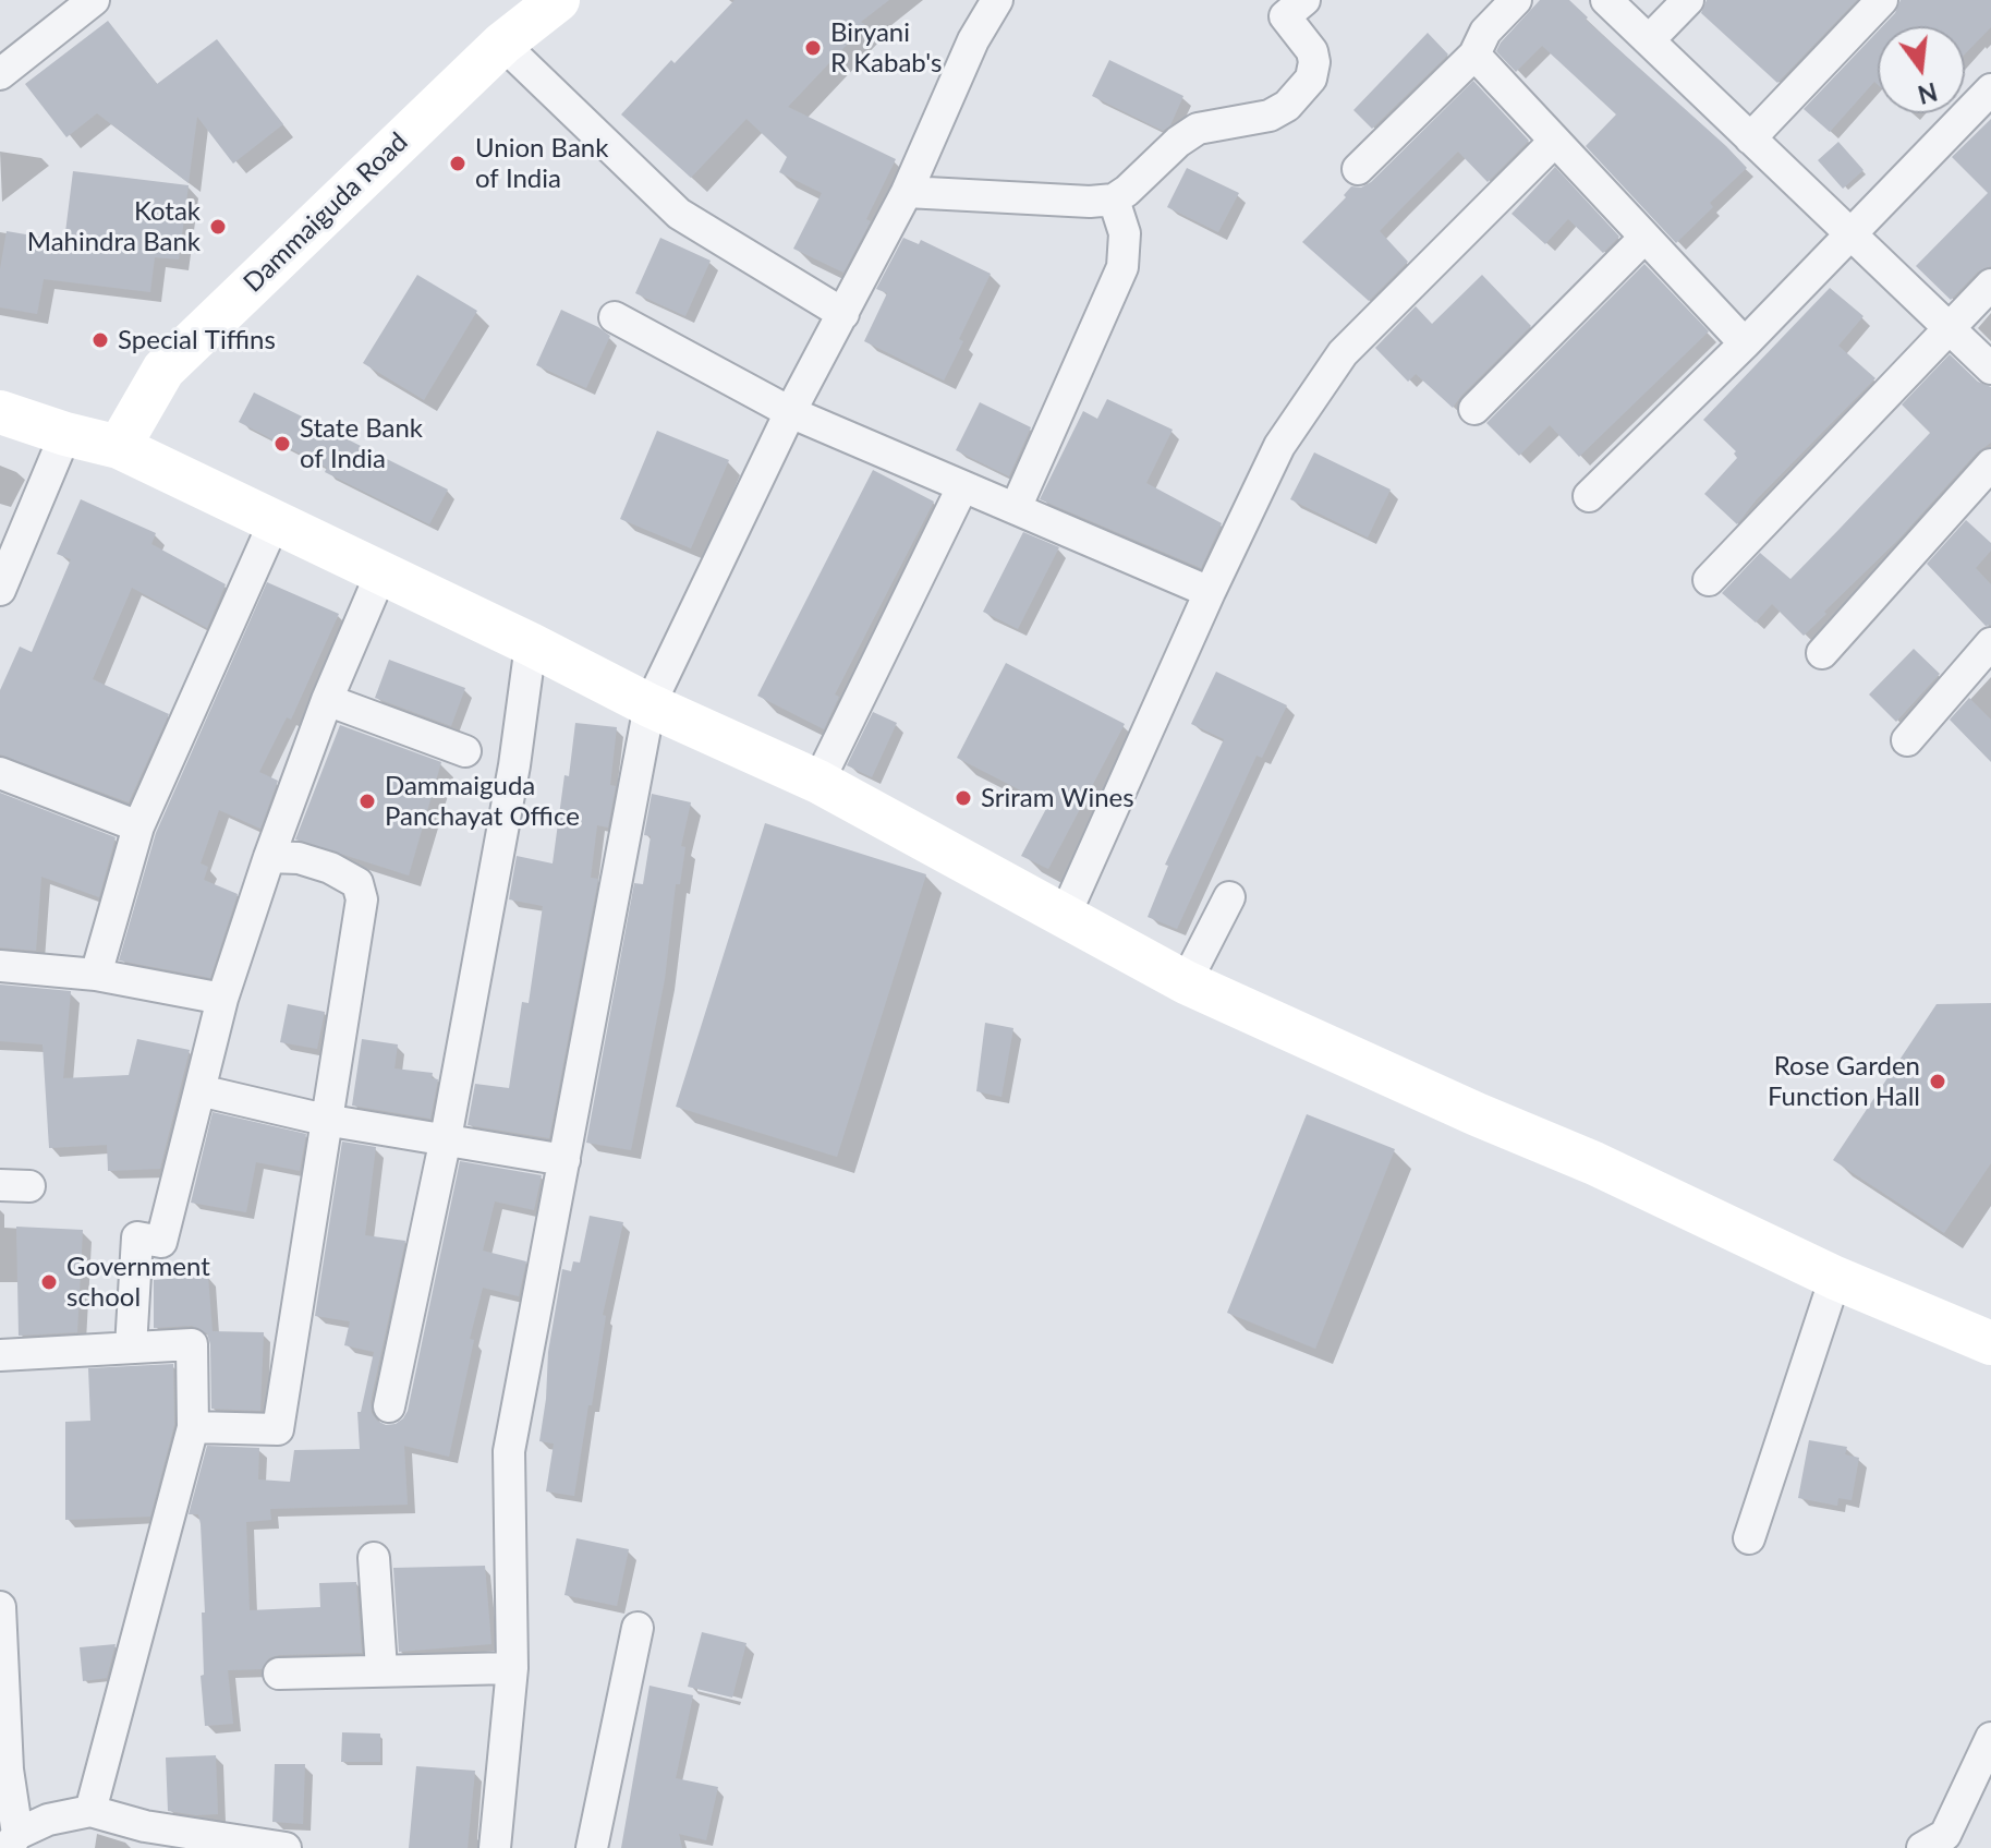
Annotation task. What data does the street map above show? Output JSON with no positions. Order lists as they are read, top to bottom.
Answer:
{
  "streets": {
    "street": ["Dammaiguda Road"]
  },
  "places": [
    "Biryani R Kabab's",
    "Union Bank of India",
    "Kotak Mahindra Bank",
    "Special Tiffins",
    "State Bank of India",
    "Sriram Wines",
    "Dammaiguda Panchayat Office",
    "Rose Garden Function Hall",
    "Government school"
  ],
  "north": "bottom"
}
